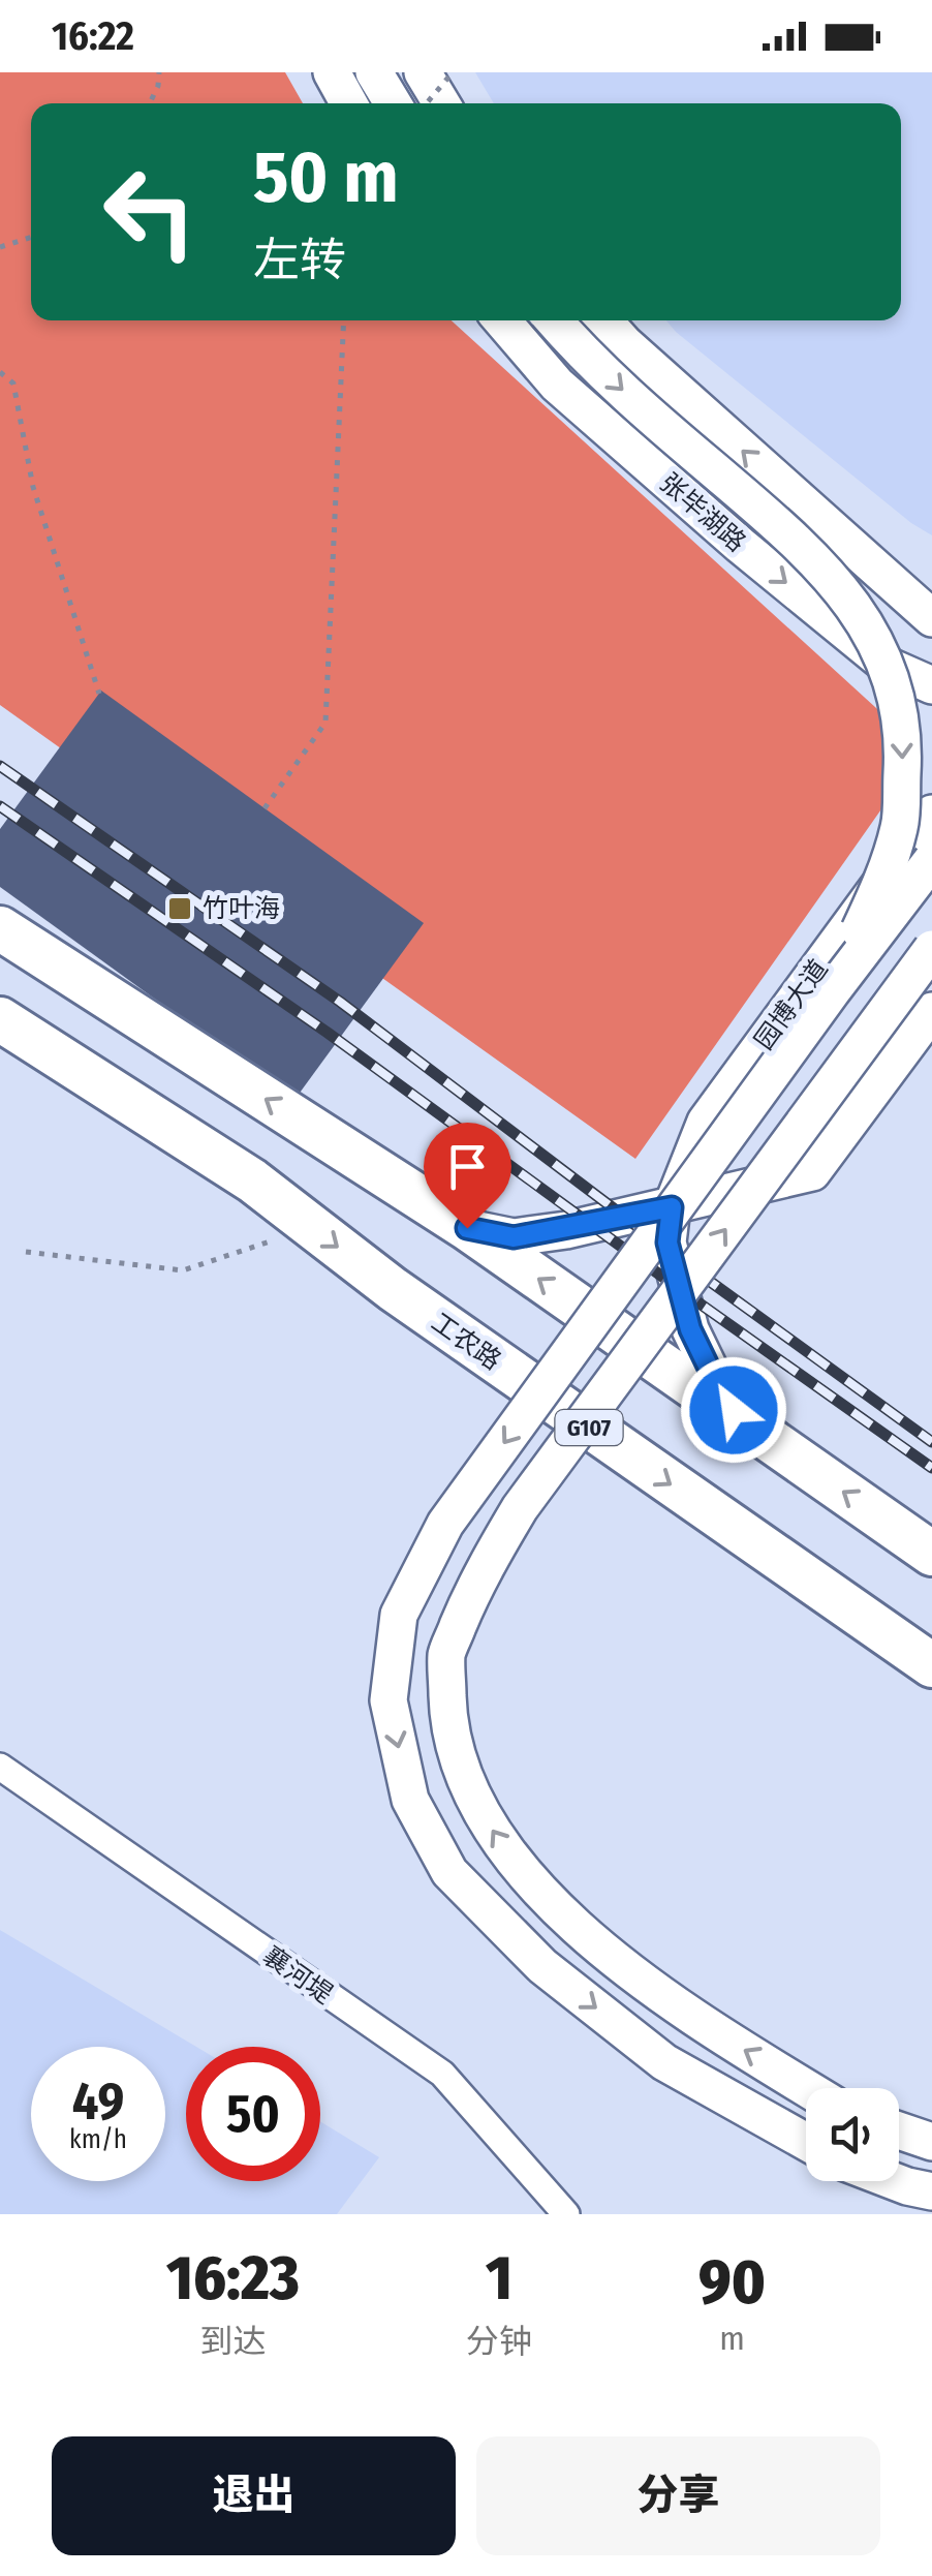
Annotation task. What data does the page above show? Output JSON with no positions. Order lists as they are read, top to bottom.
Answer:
{
  "streets": {
    "highway": ["工农路", "G107"],
    "main road": ["张毕湖路", "园博大道"],
    "street": ["襄河堤"]
  },
  "places": {
    "transit": ["竹叶海"]
  },
  "page": {
    "status": "16:22",
    "turn": ["50 m", "左转"],
    "speed": "49 km/h",
    "limit": "50",
    "eta": [
      "16:23",
      "到达",
      "1",
      "分钟",
      "90",
      "m"
    ],
    "buttons": ["退出", "分享"]
  }
}
